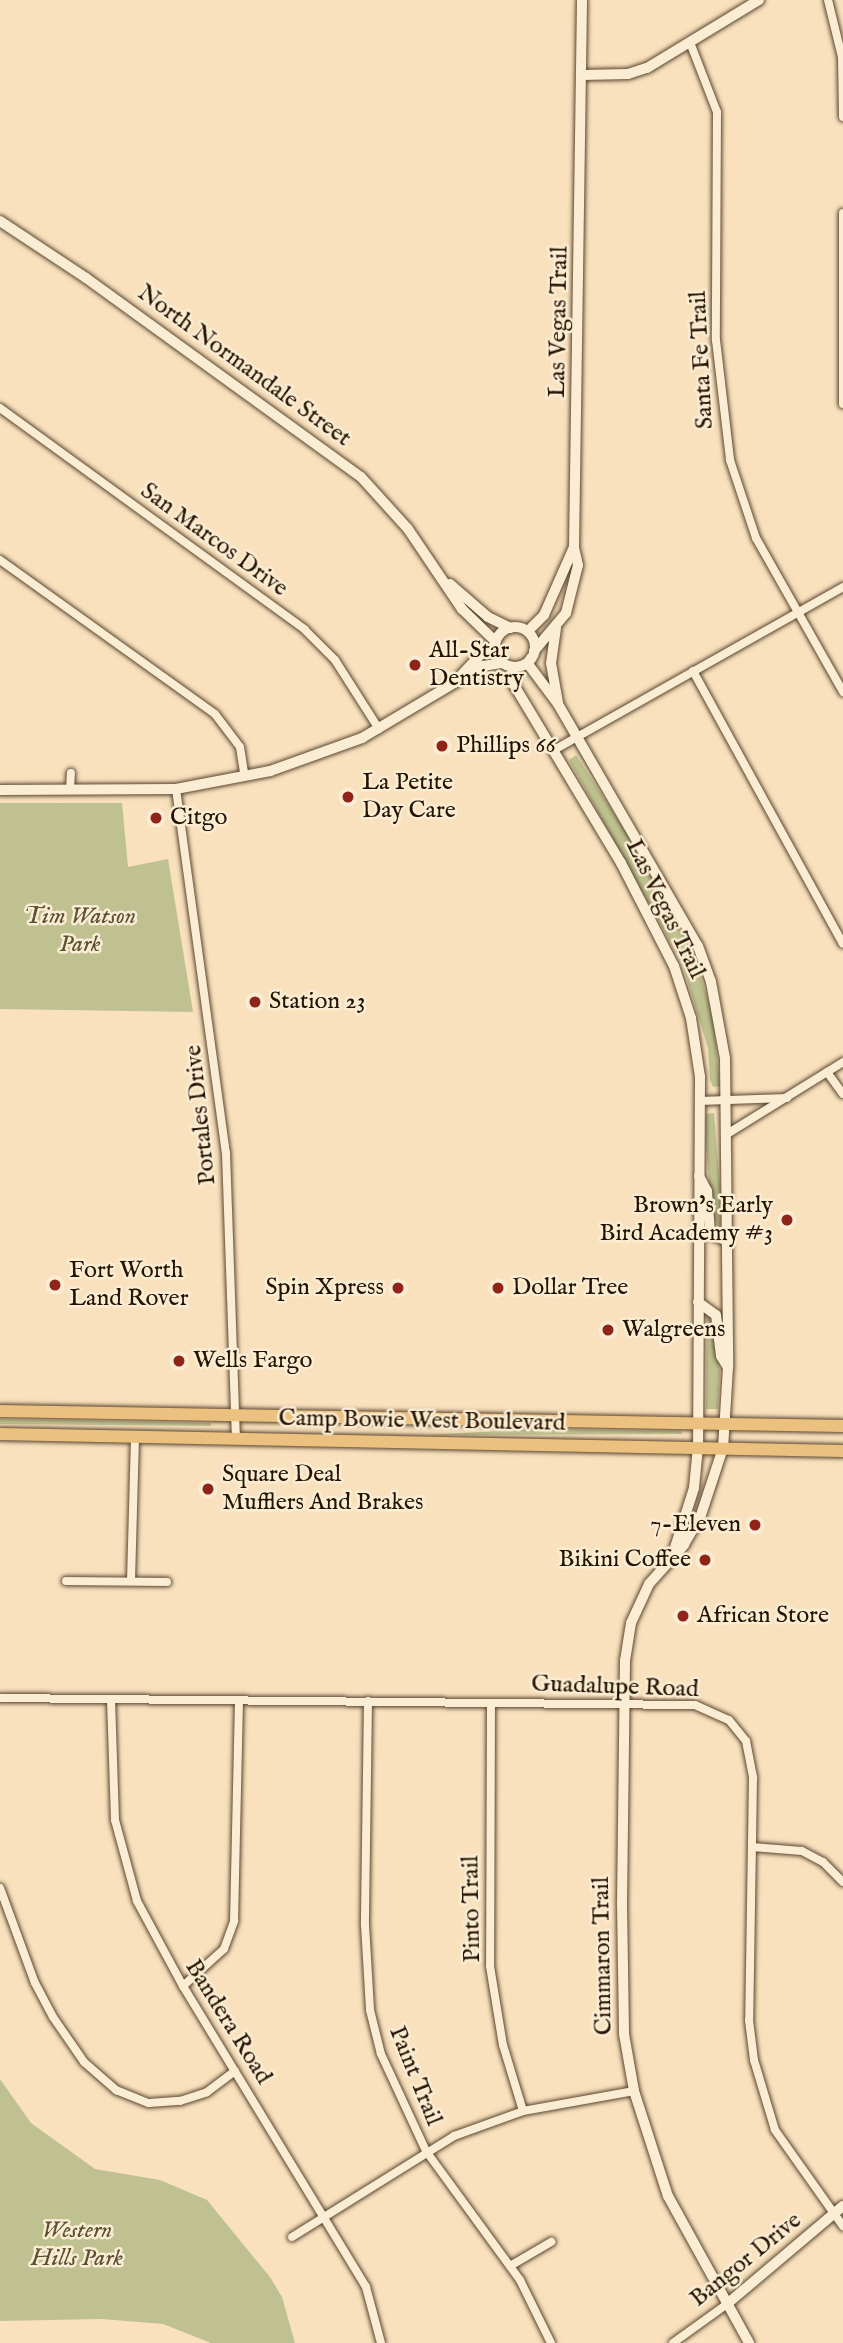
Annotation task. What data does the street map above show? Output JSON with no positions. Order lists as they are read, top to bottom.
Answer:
{
  "streets": {
    "main road": [
      "Las Vegas Trail",
      "North Normandale Street",
      "Camp Bowie West Boulevard",
      "Cimmaron Trail",
      "Bangor Drive"
    ],
    "street": [
      "Santa Fe Trail",
      "San Marcos Drive",
      "Portales Drive",
      "Guadalupe Road",
      "Pinto Trail",
      "Bandera Road",
      "Paint Trail"
    ]
  },
  "crossings": [
    ["Las Vegas Trail", "North Normandale Street"],
    ["Las Vegas Trail", "Camp Bowie West Boulevard"],
    ["Las Vegas Trail", "Cimmaron Trail"],
    ["Portales Drive", "Camp Bowie West Boulevard"],
    ["Camp Bowie West Boulevard", "Cimmaron Trail"],
    ["Guadalupe Road", "Pinto Trail"],
    ["Guadalupe Road", "Cimmaron Trail"],
    ["Guadalupe Road", "Bandera Road"],
    ["Guadalupe Road", "Paint Trail"],
    ["Guadalupe Road", "Bangor Drive"],
    ["Cimmaron Trail", "Bangor Drive"]
  ],
  "parks": ["Tim Watson Park", "Western Hills Park"],
  "places": [
    "All-Star Dentistry",
    "Phillips 66",
    "La Petite Day Care",
    "Citgo",
    "Station 23",
    "Brown's Early Bird Academy #3",
    "Fort Worth Land Rover",
    "Spin Xpress",
    "Dollar Tree",
    "Walgreens",
    "Wells Fargo",
    "Square Deal Mufflers And Brakes",
    "7-Eleven",
    "Bikini Coffee",
    "African Store"
  ]
}
